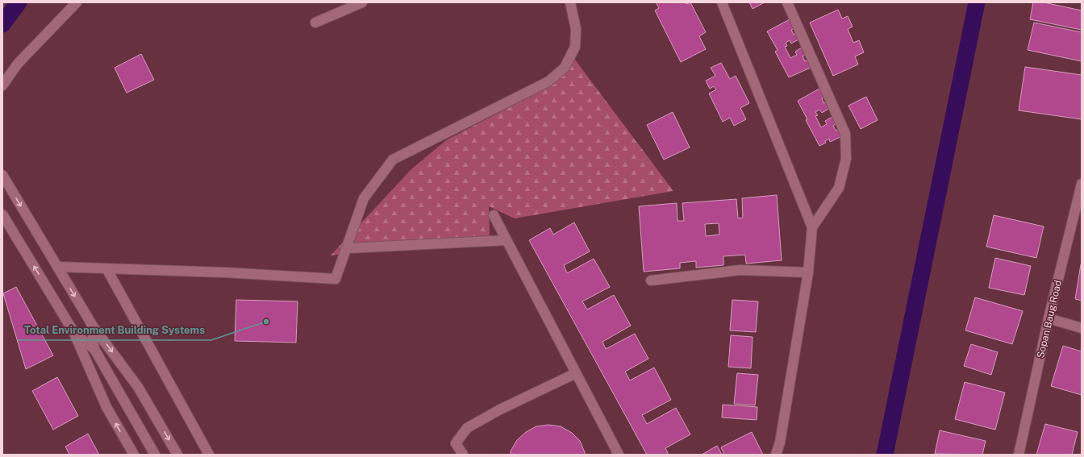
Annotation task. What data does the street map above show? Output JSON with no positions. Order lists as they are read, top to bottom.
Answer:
{
  "streets": {
    "street": ["Sopan Baug Road"]
  },
  "places": ["Total Environment Building Systems"]
}
